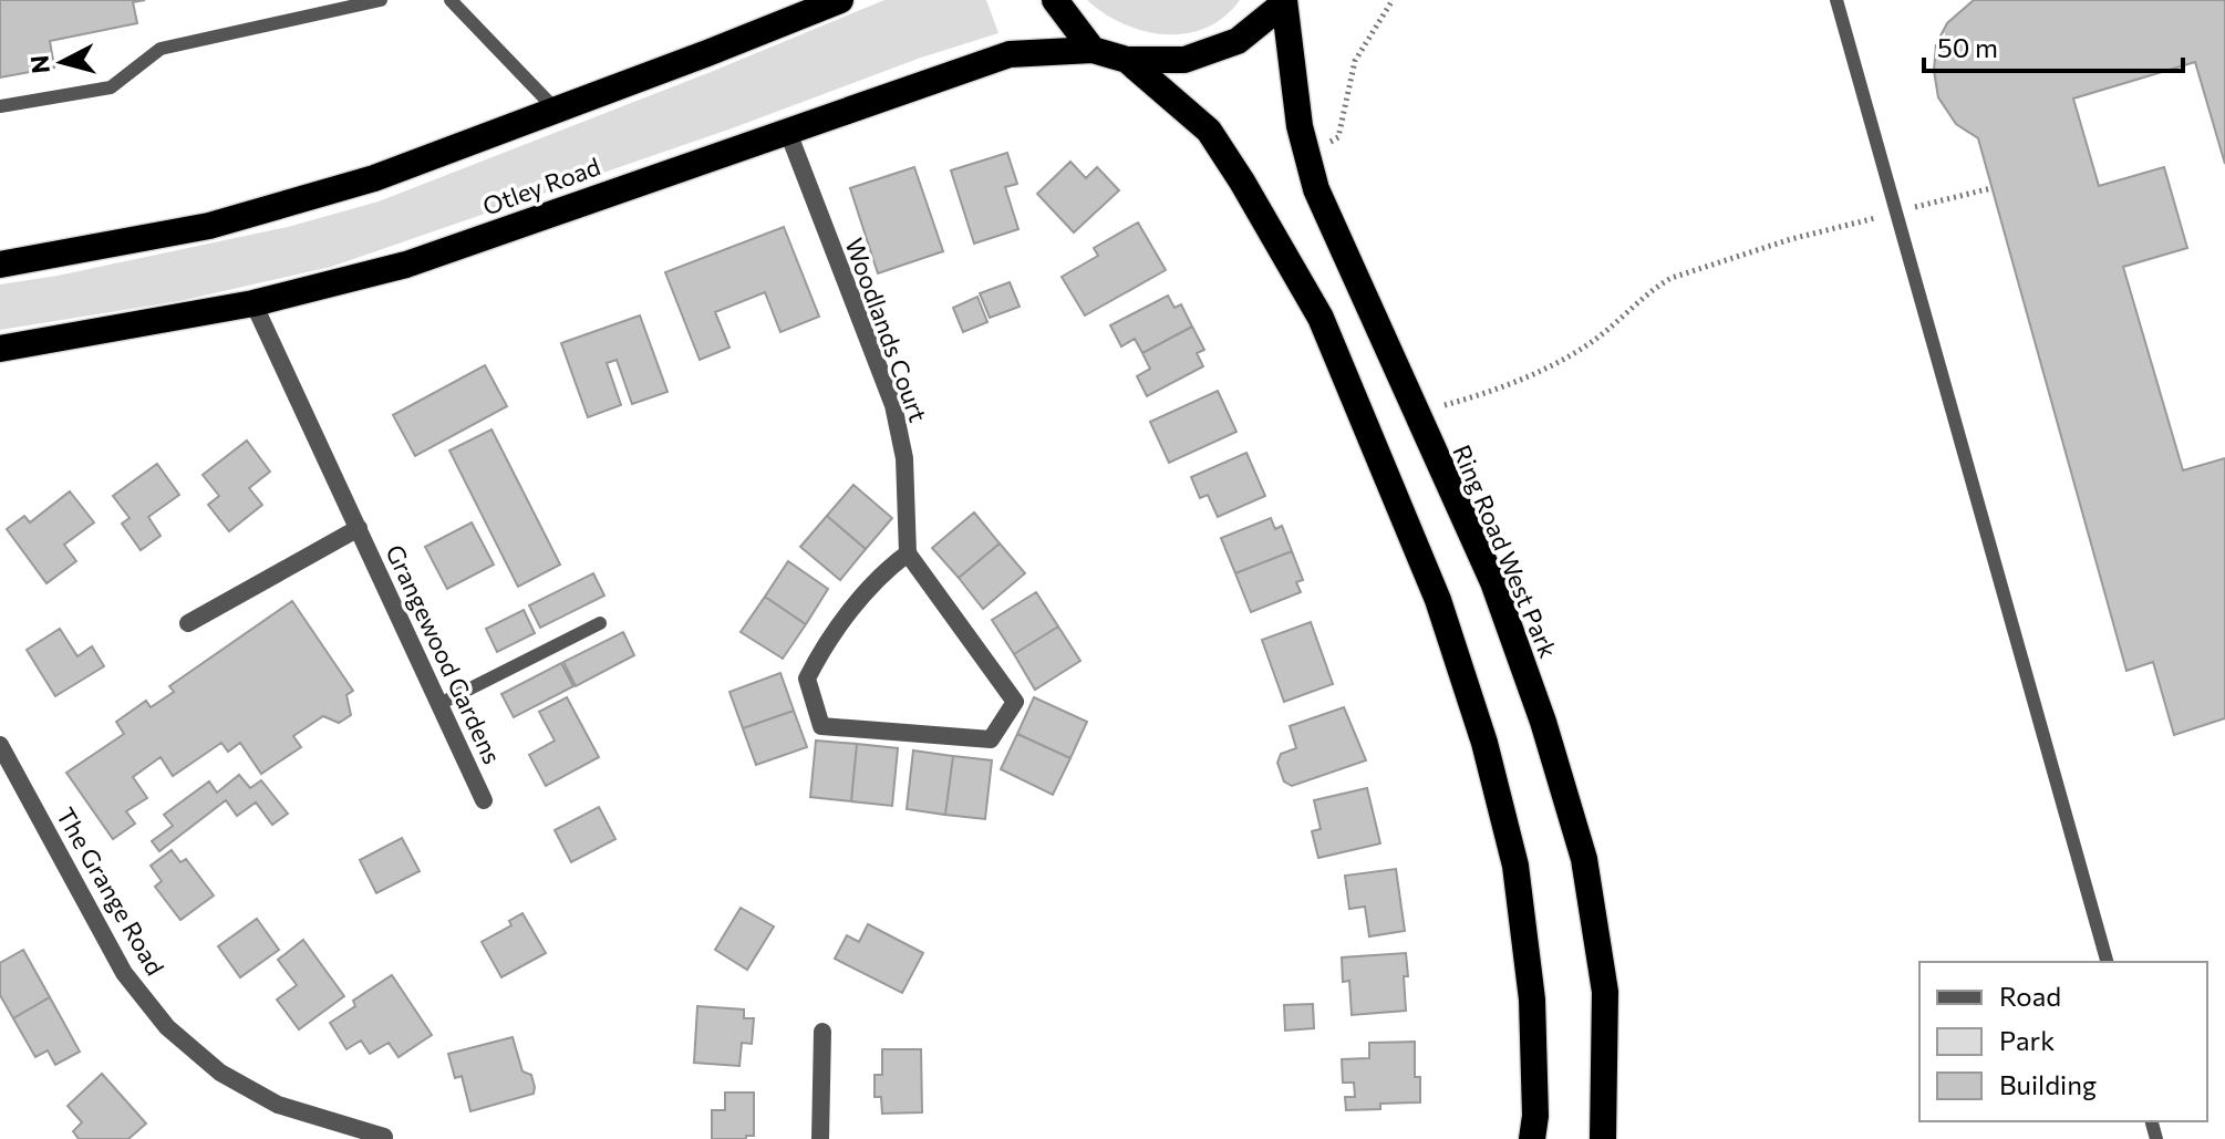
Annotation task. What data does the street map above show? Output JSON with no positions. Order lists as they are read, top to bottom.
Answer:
{
  "streets": {
    "highway": ["Otley Road", "Ring Road West Park"],
    "street": ["Woodlands Court", "Grangewood Gardens", "The Grange Road"]
  },
  "crossings": [
    ["Otley Road", "Woodlands Court"],
    ["Otley Road", "Grangewood Gardens"]
  ],
  "legend": ["Road", "Park", "Building"],
  "scale_bar": "50 m",
  "north": "left"
}
